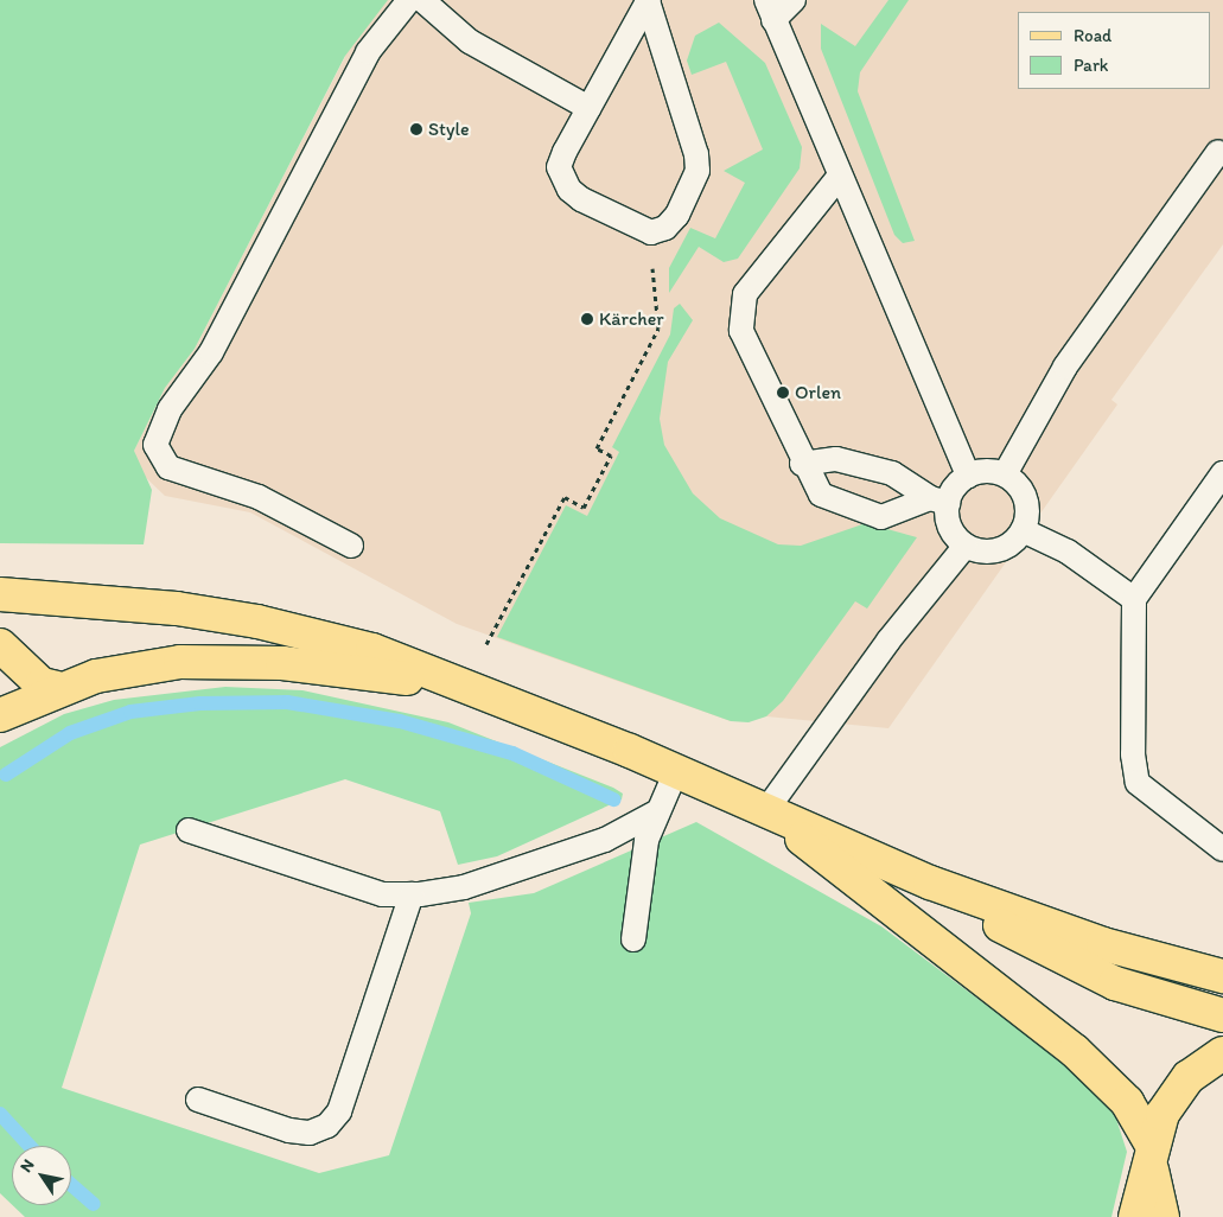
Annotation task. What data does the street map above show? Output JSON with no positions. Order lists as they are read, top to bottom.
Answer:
{
  "places": ["Style", "Kärcher", "Orlen"],
  "legend": ["Road", "Park"],
  "north": "top left"
}
